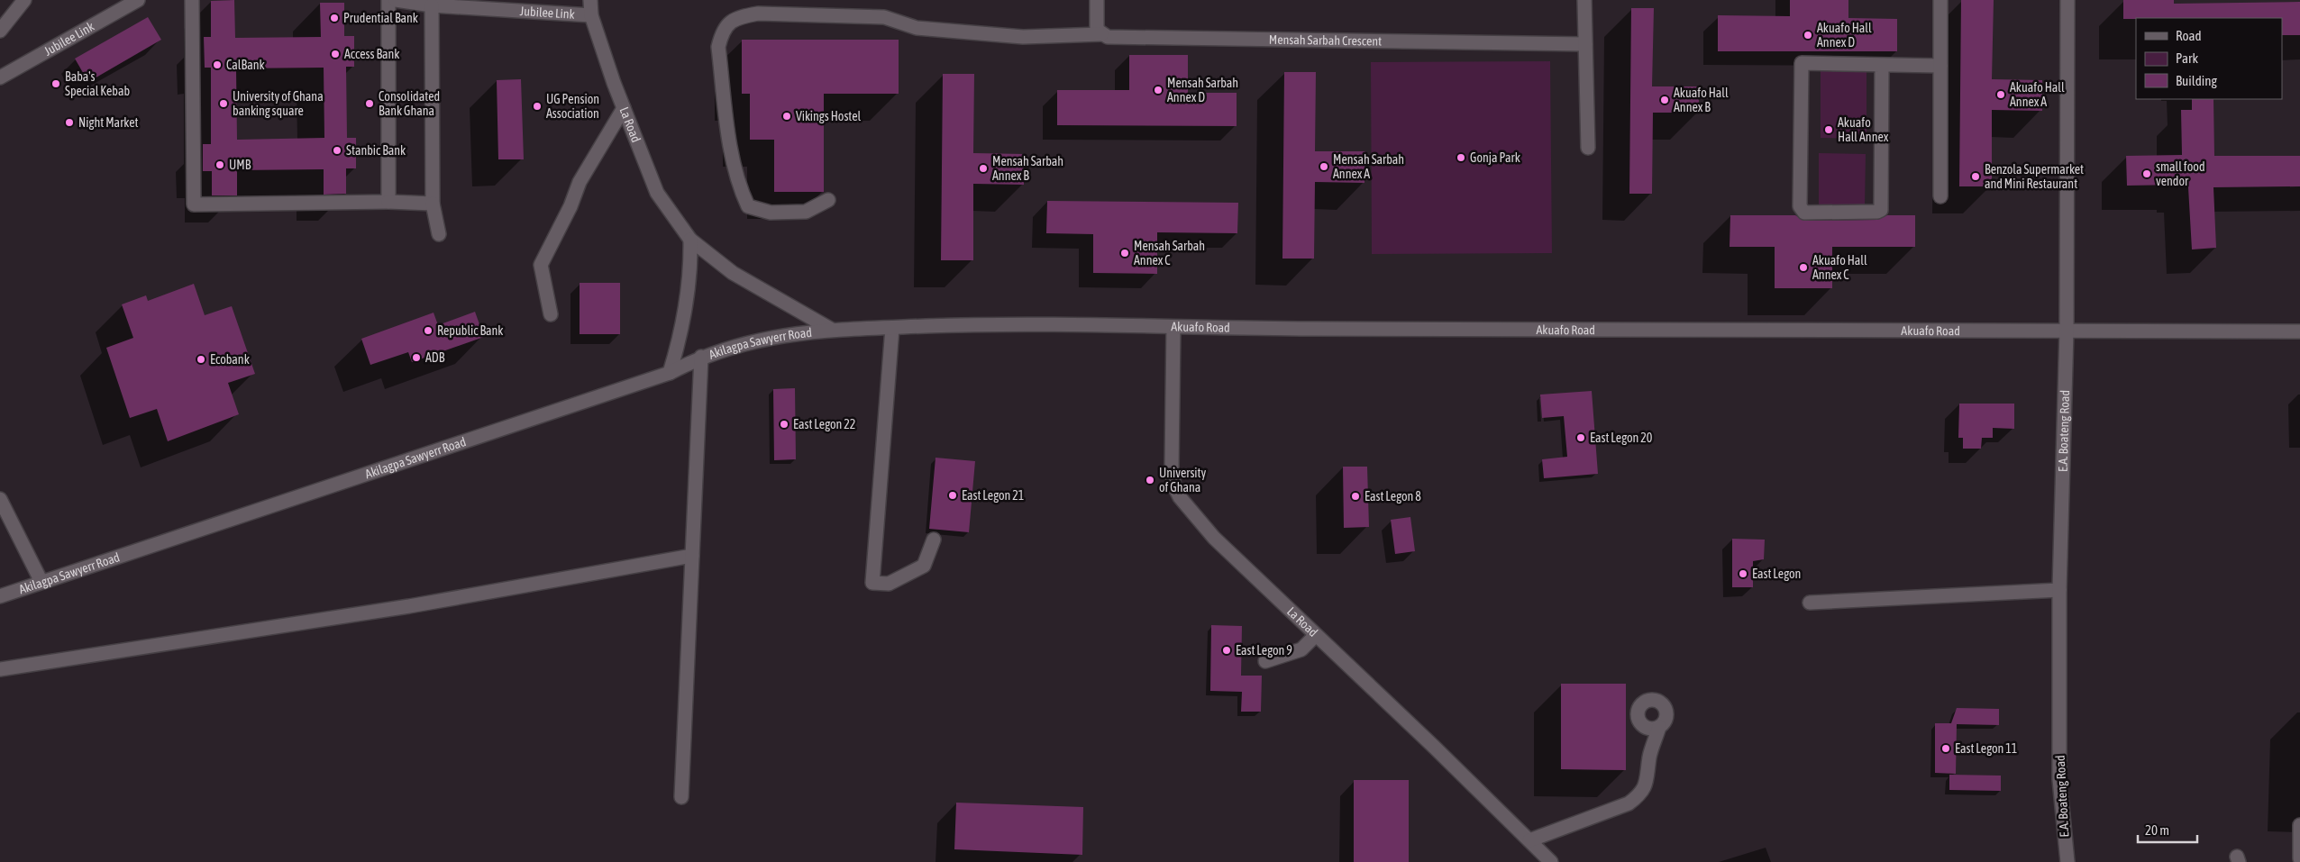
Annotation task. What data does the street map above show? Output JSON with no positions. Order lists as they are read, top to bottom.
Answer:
{
  "streets": {
    "street": [
      "Jubilee Link",
      "Mensah Sarbah Crescent",
      "La Road",
      "Akuafo Road",
      "Akilagpa Sawyerr Road",
      "E.A. Boateng Road"
    ]
  },
  "crossings": [
    ["Jubilee Link", "La Road"],
    ["La Road", "Akuafo Road"],
    ["La Road", "Akilagpa Sawyerr Road"],
    ["Akuafo Road", "Akilagpa Sawyerr Road"],
    ["Akuafo Road", "E.A. Boateng Road"]
  ],
  "places": [
    "Prudential Bank",
    "Akuafo Hall Annex D",
    "Access Bank",
    "CalBank",
    "Baba's Special Kebab",
    "Mensah Sarbah Annex D",
    "Akuafo Hall Annex A",
    "Akuafo Hall Annex B",
    "University of Ghana banking square",
    "Consolidated Bank Ghana",
    "UG Pension Association",
    "Vikings Hostel",
    "Night Market",
    "Akuafo Hall Annex",
    "Stanbic Bank",
    "Gonja Park",
    "UMB",
    "Mensah Sarbah Annex A",
    "Mensah Sarbah Annex B",
    "small food vendor",
    "Benzola Supermarket and Mini Restaurant",
    "Mensah Sarbah Annex C",
    "Akuafo Hall Annex C",
    "Republic Bank",
    "ADB",
    "Ecobank",
    "East Legon 22",
    "East Legon 20",
    "University of Ghana",
    "East Legon 21",
    "East Legon 8",
    "East Legon",
    "East Legon 9",
    "East Legon 11"
  ],
  "legend": ["Road", "Park", "Building"],
  "scale_bar": "20 m"
}
